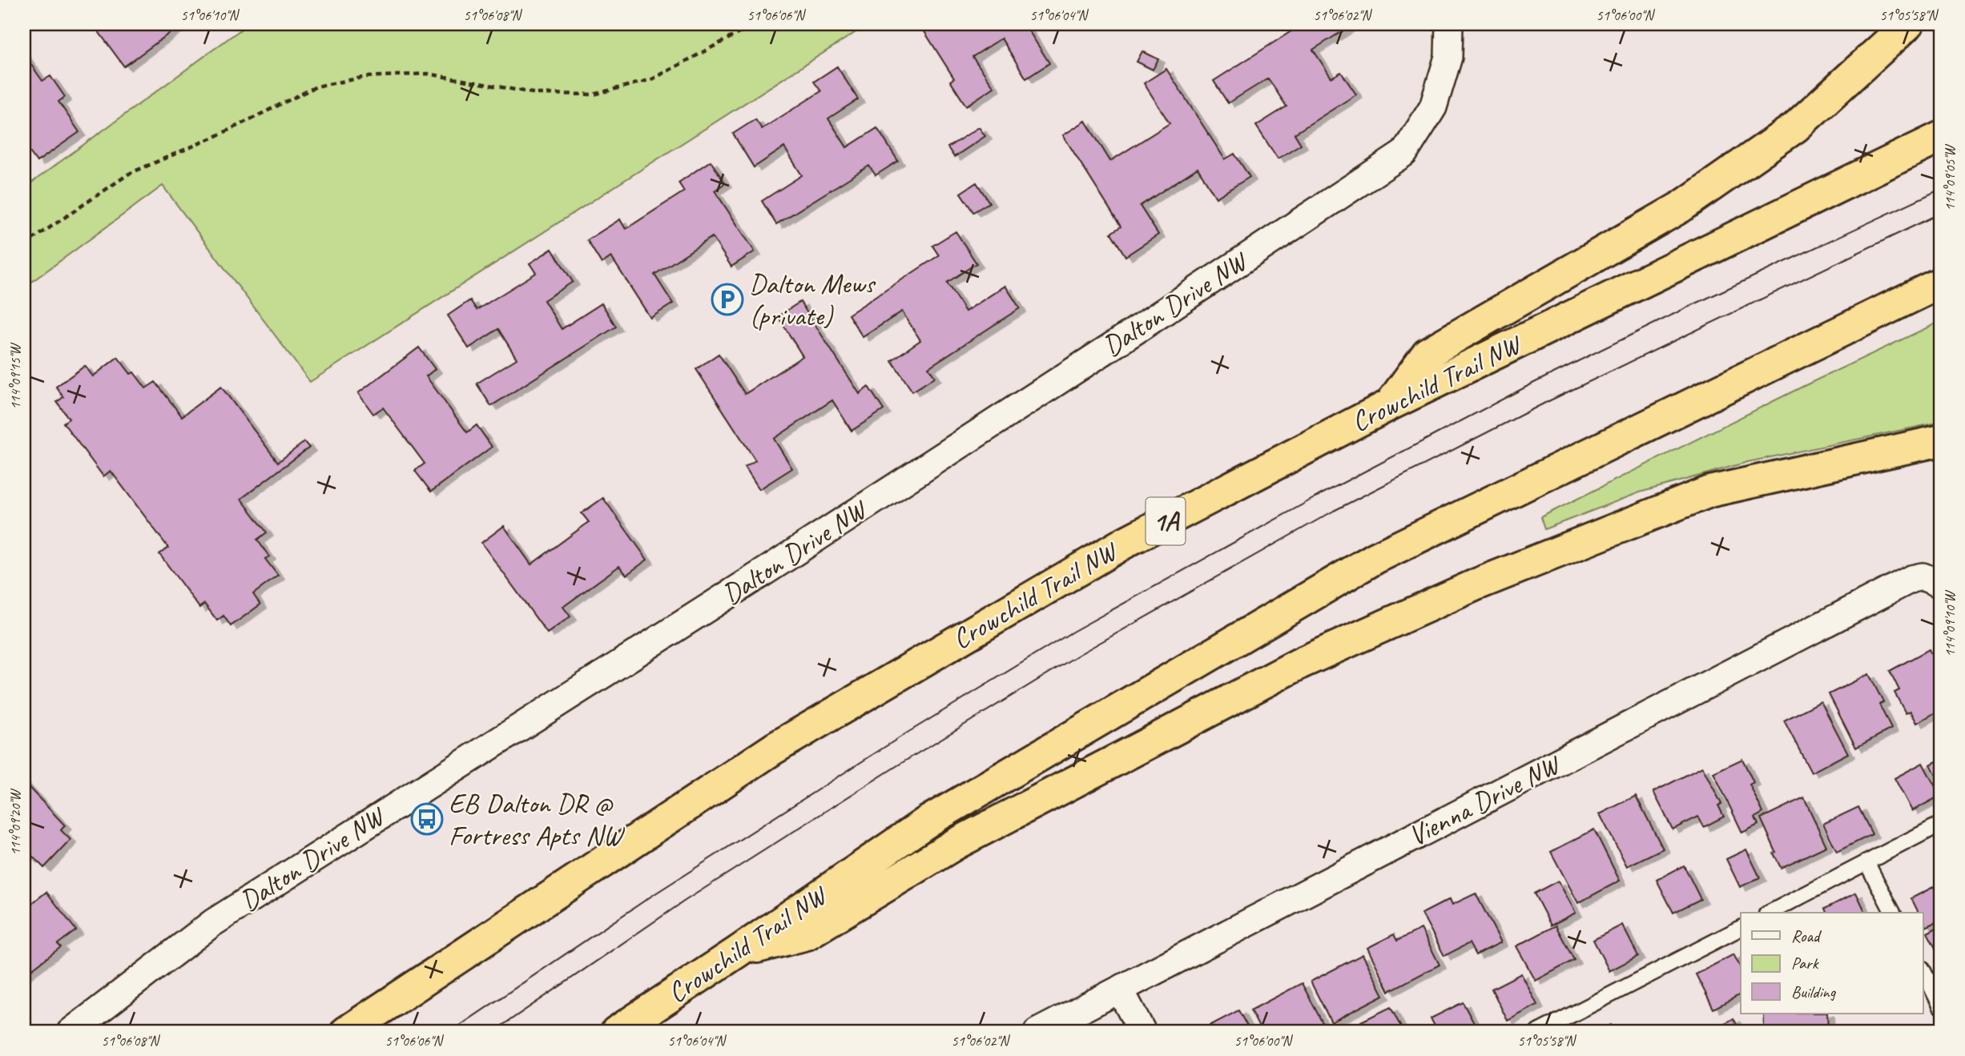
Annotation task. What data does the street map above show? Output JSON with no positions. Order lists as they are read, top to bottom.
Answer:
{
  "streets": {
    "highway": ["Crowchild Trail NW", "1A"],
    "street": ["Dalton Drive NW", "Vienna Drive NW"]
  },
  "places": {
    "parking": ["Dalton Mews (private)"],
    "bus stop": ["EB Dalton DR @ Fortress Apts NW"]
  },
  "legend": ["Road", "Park", "Building"],
  "coordinates": [
    "51°06'10\"N",
    "51°06'08\"N",
    "51°06'06\"N",
    "51°06'04\"N",
    "51°06'02\"N",
    "51°06'00\"N",
    "51°05'58\"N",
    "114°09'05\"W",
    "114°09'15\"W",
    "114°09'10\"W",
    "114°09'20\"W"
  ]
}
